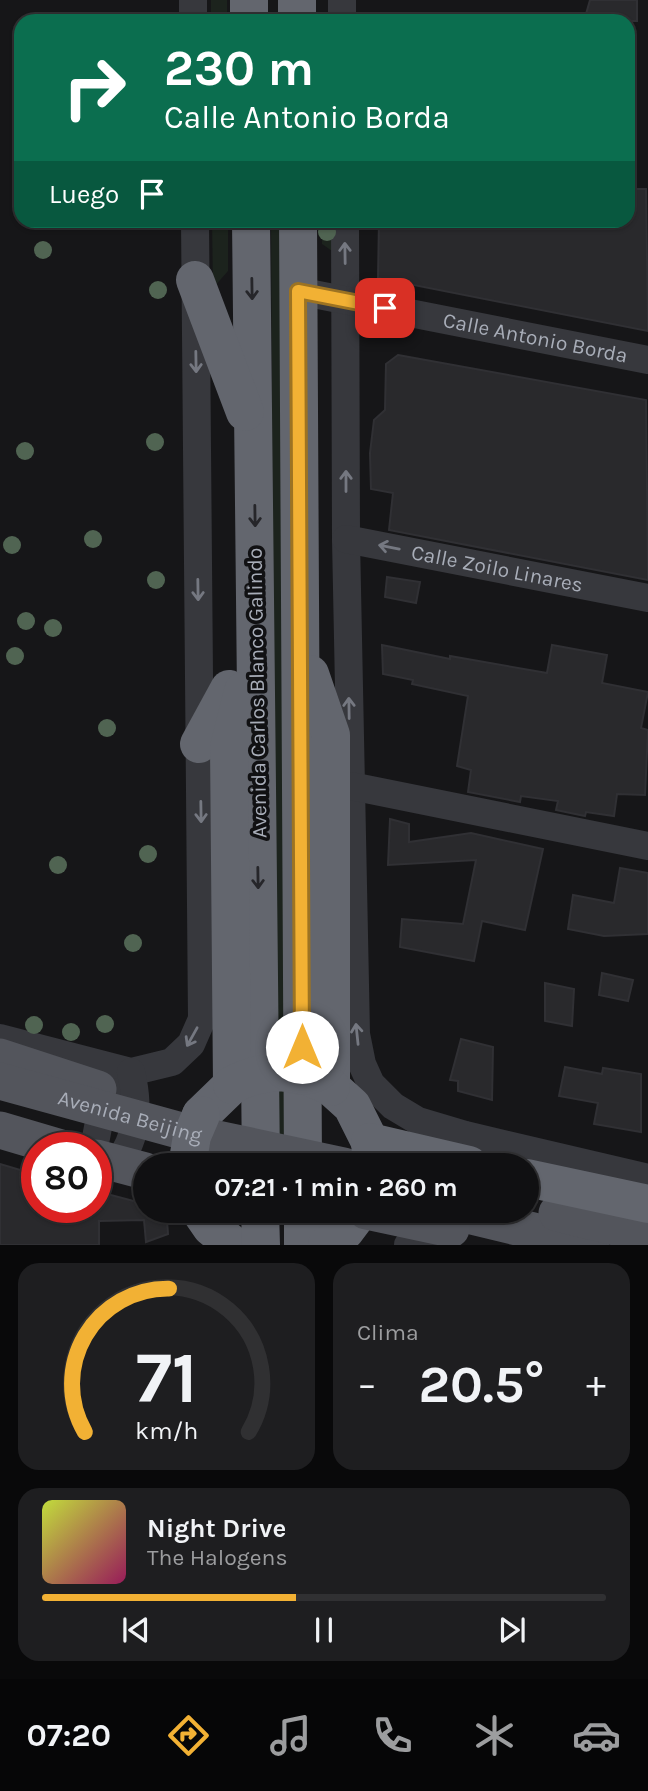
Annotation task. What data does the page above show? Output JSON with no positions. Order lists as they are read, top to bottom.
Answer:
{
  "streets": {
    "highway": ["Avenida Carlos Blanco Galindo"],
    "main road": ["Avenida Beijing"],
    "street": ["Calle Antonio Borda", "Calle Zoilo Linares"]
  },
  "crossings": [
    ["Calle Antonio Borda", "Avenida Carlos Blanco Galindo"]
  ],
  "page": {
    "turn": ["230 m", "Calle Antonio Borda"],
    "then": "Luego",
    "limit": "80",
    "trip": "07:21 · 1 min · 260 m",
    "tile": "Clima",
    "heat": ["−", "20.5°", "+"],
    "song": ["Night Drive", "The Halogens"],
    "tabs": "07:20",
    "gauge": ["71", "km/h"]
  }
}
